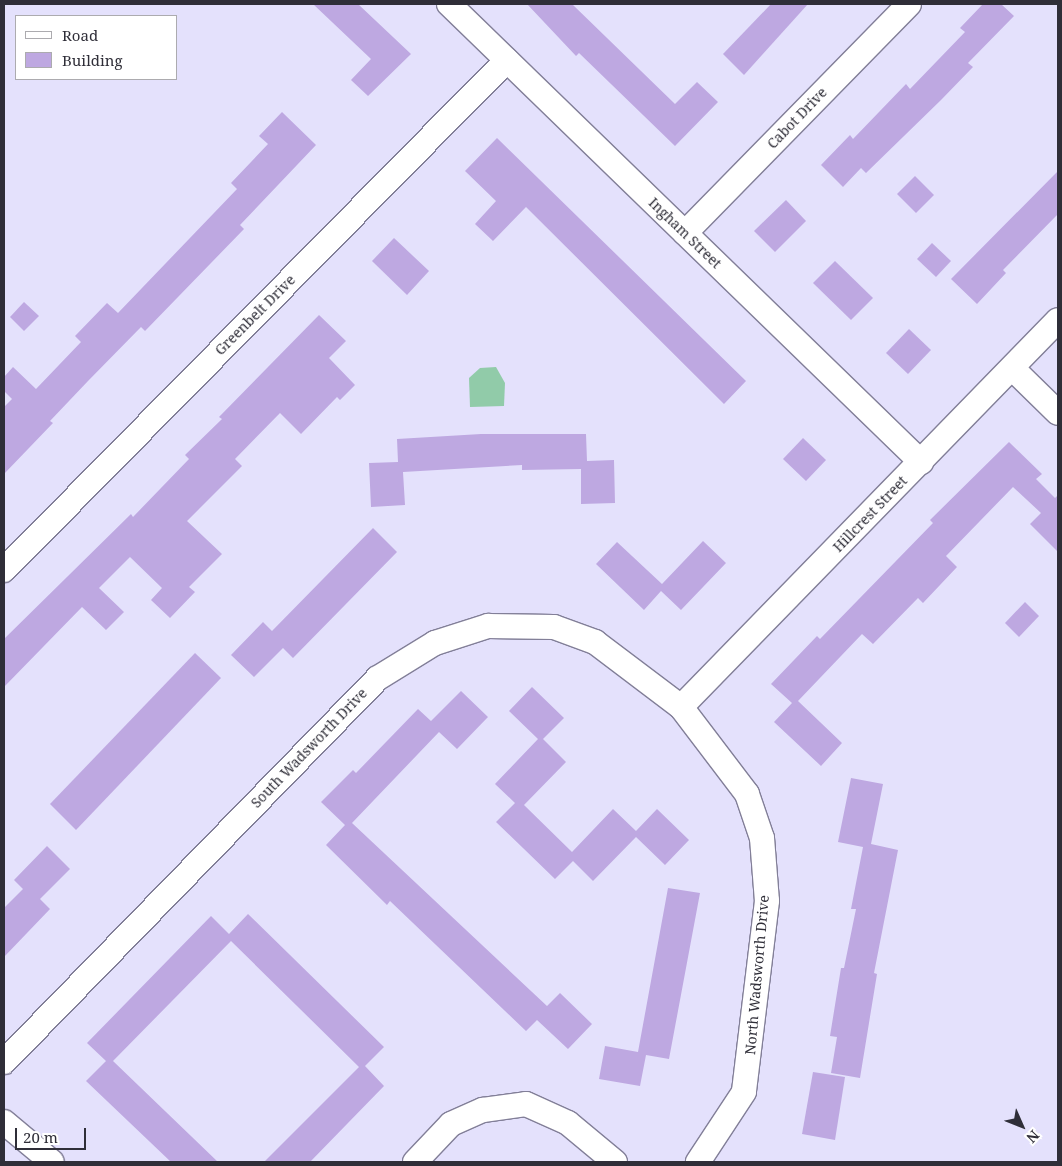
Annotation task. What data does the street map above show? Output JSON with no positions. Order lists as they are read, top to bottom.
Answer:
{
  "streets": {
    "street": [
      "Cabot Drive",
      "Ingham Street",
      "Greenbelt Drive",
      "Hillcrest Street",
      "South Wadsworth Drive",
      "North Wadsworth Drive"
    ]
  },
  "crossings": [
    ["Cabot Drive", "Ingham Street"],
    ["Ingham Street", "Greenbelt Drive"],
    ["Ingham Street", "Hillcrest Street"],
    ["Hillcrest Street", "South Wadsworth Drive"],
    ["Hillcrest Street", "North Wadsworth Drive"],
    ["South Wadsworth Drive", "North Wadsworth Drive"]
  ],
  "legend": ["Road", "Building"],
  "scale_bar": "20 m",
  "north": "bottom right"
}
